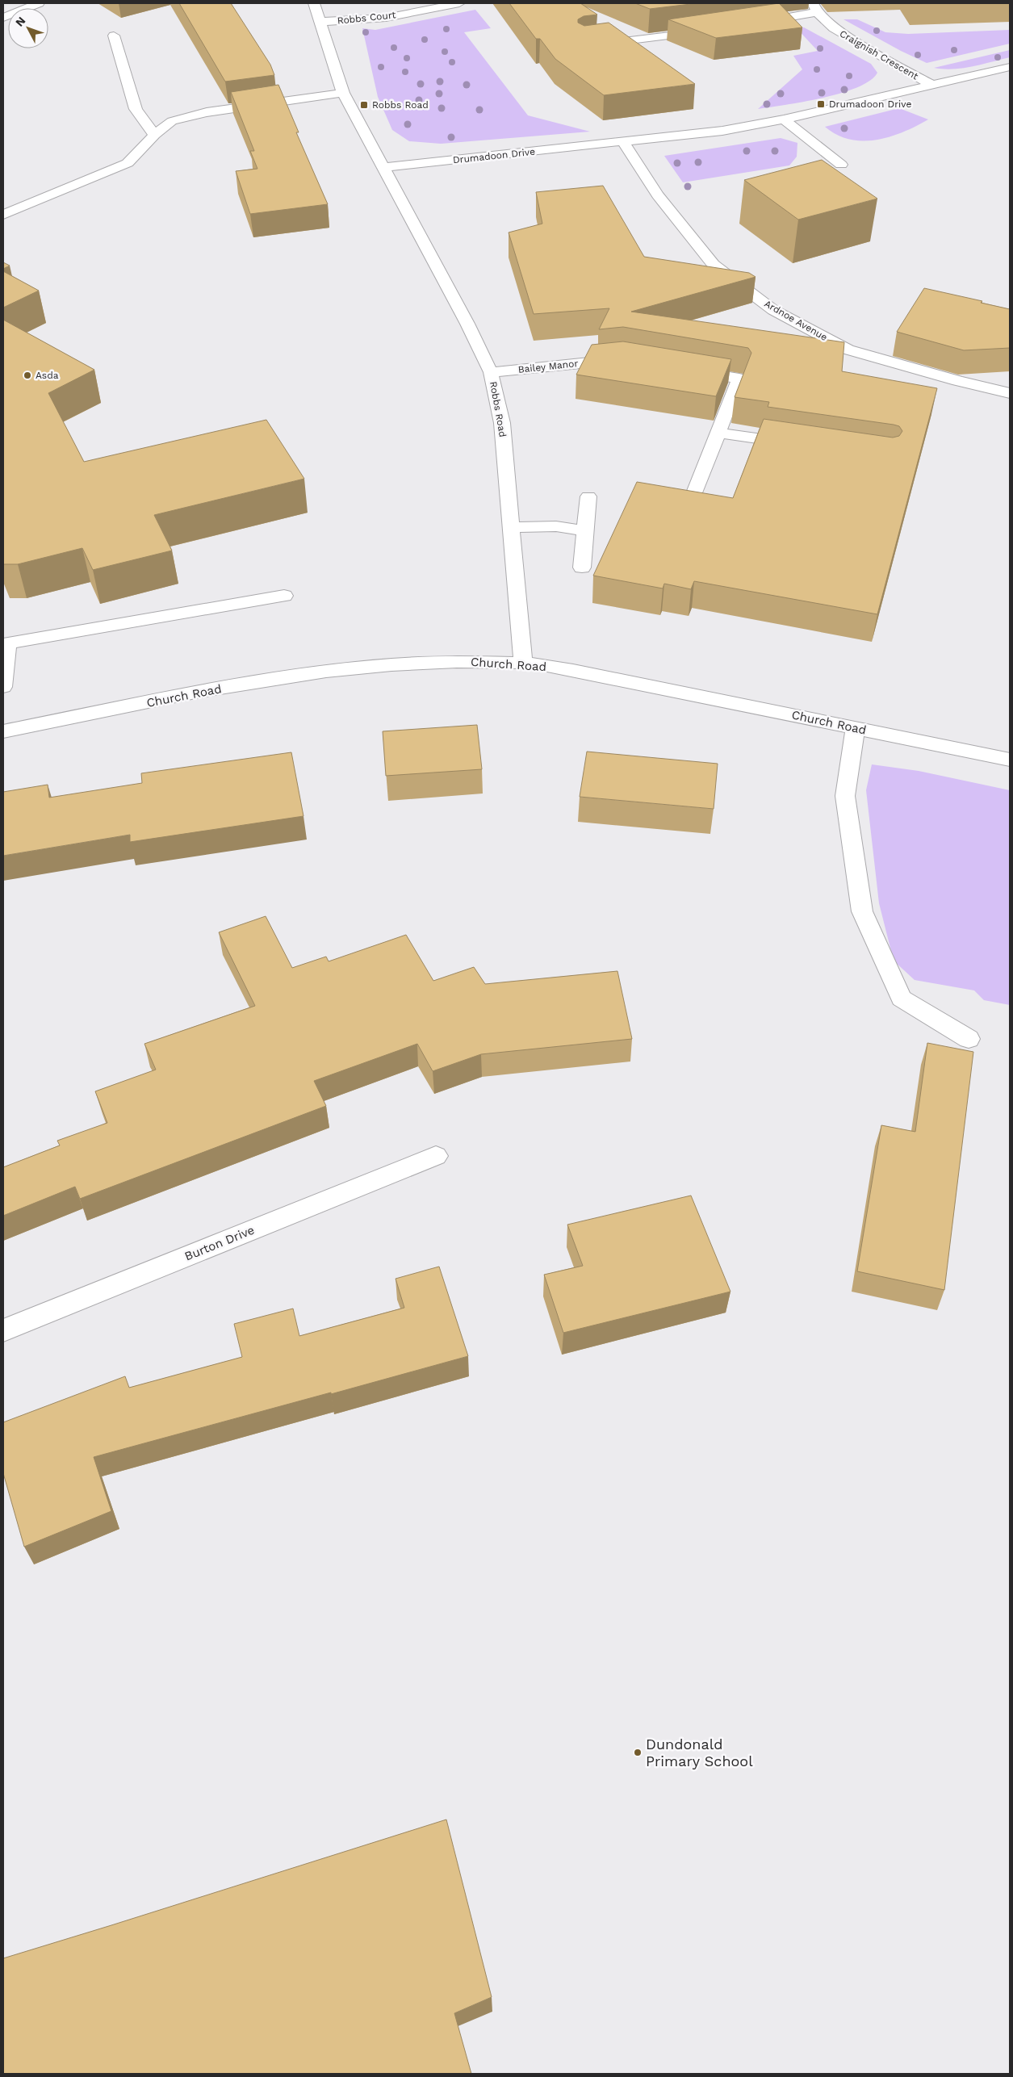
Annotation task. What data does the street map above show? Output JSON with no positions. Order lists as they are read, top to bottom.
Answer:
{
  "streets": {
    "street": [
      "Robbs Court",
      "Craignish Crescent",
      "Drumadoon Drive",
      "Ardnoe Avenue",
      "Bailey Manor",
      "Robbs Road",
      "Church Road",
      "Burton Drive"
    ]
  },
  "crossings": [
    ["Robbs Court", "Robbs Road"],
    ["Craignish Crescent", "Drumadoon Drive"],
    ["Drumadoon Drive", "Ardnoe Avenue"],
    ["Drumadoon Drive", "Robbs Road"],
    ["Bailey Manor", "Robbs Road"],
    ["Robbs Road", "Church Road"]
  ],
  "places": {
    "transit": ["Drumadoon Drive", "Robbs Road"],
    "other": ["Asda", "Dundonald Primary School"]
  },
  "north": "top left"
}
